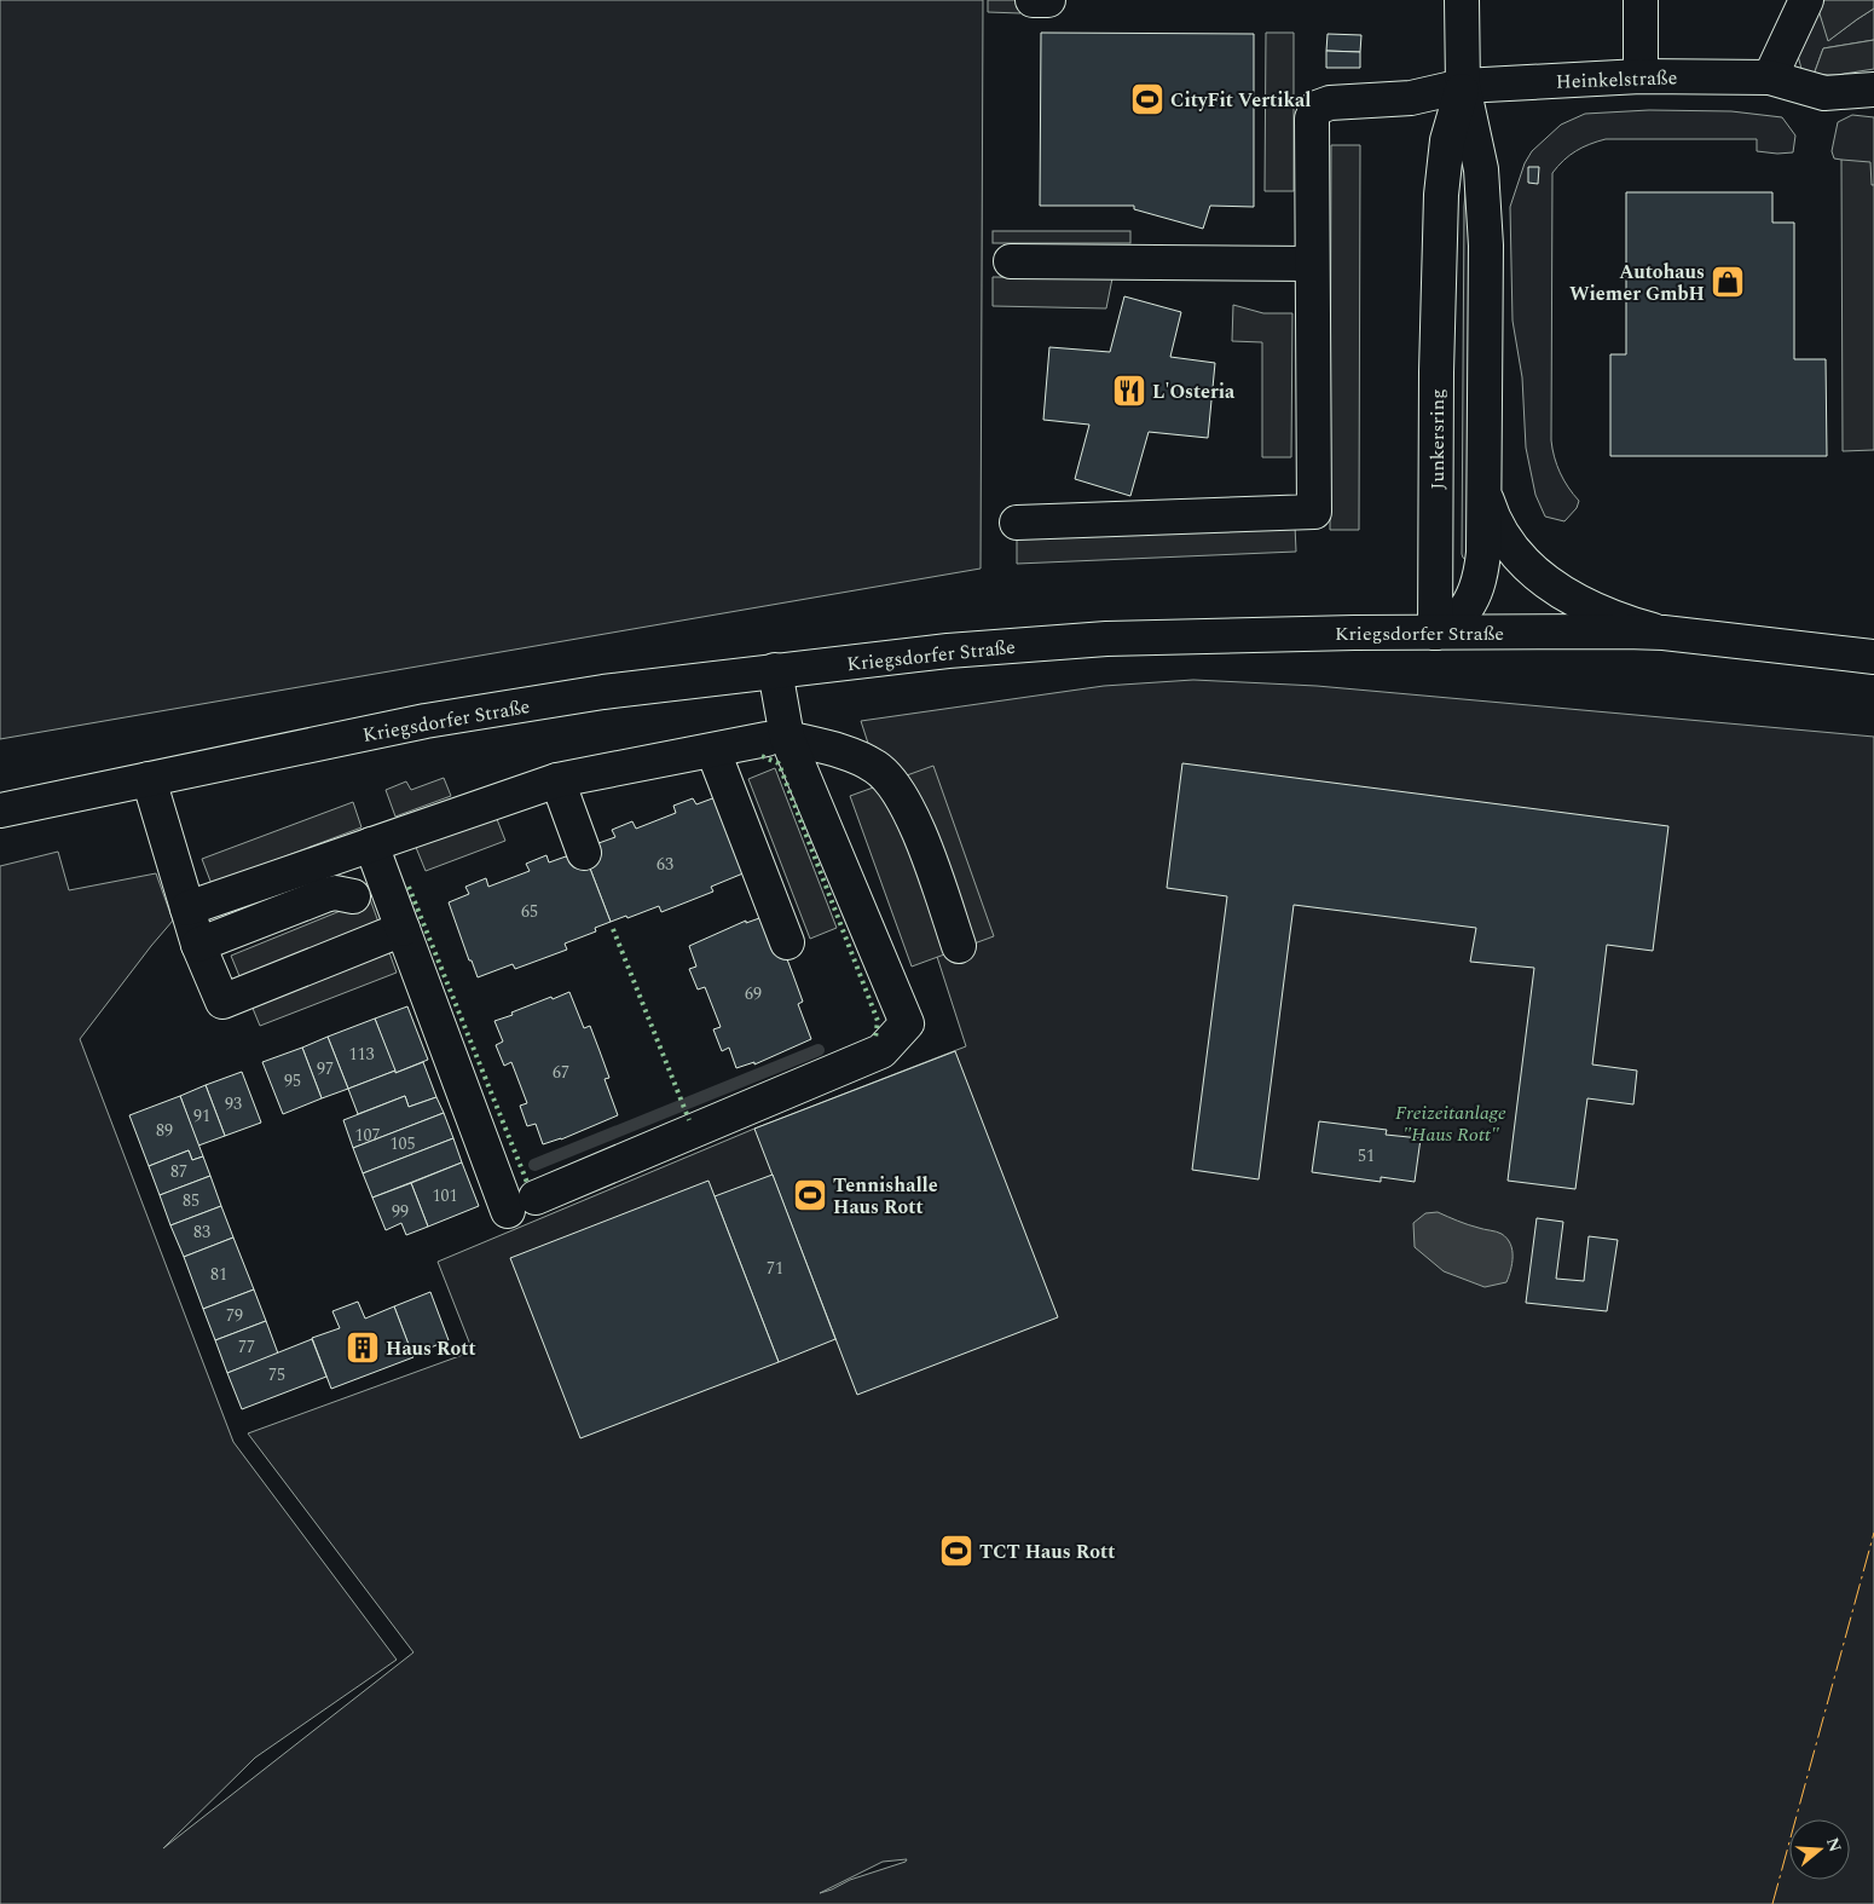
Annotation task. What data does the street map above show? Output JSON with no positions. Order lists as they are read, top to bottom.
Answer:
{
  "streets": {
    "street": ["Heinkelstraße", "Junkersring", "Kriegsdorfer Straße"]
  },
  "crossings": [
    ["Heinkelstraße", "Junkersring"],
    ["Junkersring", "Kriegsdorfer Straße"]
  ],
  "parks": ["Freizeitanlage \"Haus Rott\""],
  "places": {
    "sports": ["CityFit Vertikal", "Tennishalle Haus Rott", "TCT Haus Rott"],
    "shop": ["Autohaus Wiemer GmbH"],
    "restaurant": ["L'Osteria"],
    "building": ["Haus Rott"]
  },
  "house_numbers": [
    "63",
    "65",
    "69",
    "113",
    "97",
    "67",
    "95",
    "93",
    "91",
    "89",
    "107",
    "105",
    "51",
    "87",
    "101",
    "85",
    "99",
    "83",
    "71",
    "81",
    "79",
    "77",
    "75"
  ],
  "north": "right"
}
